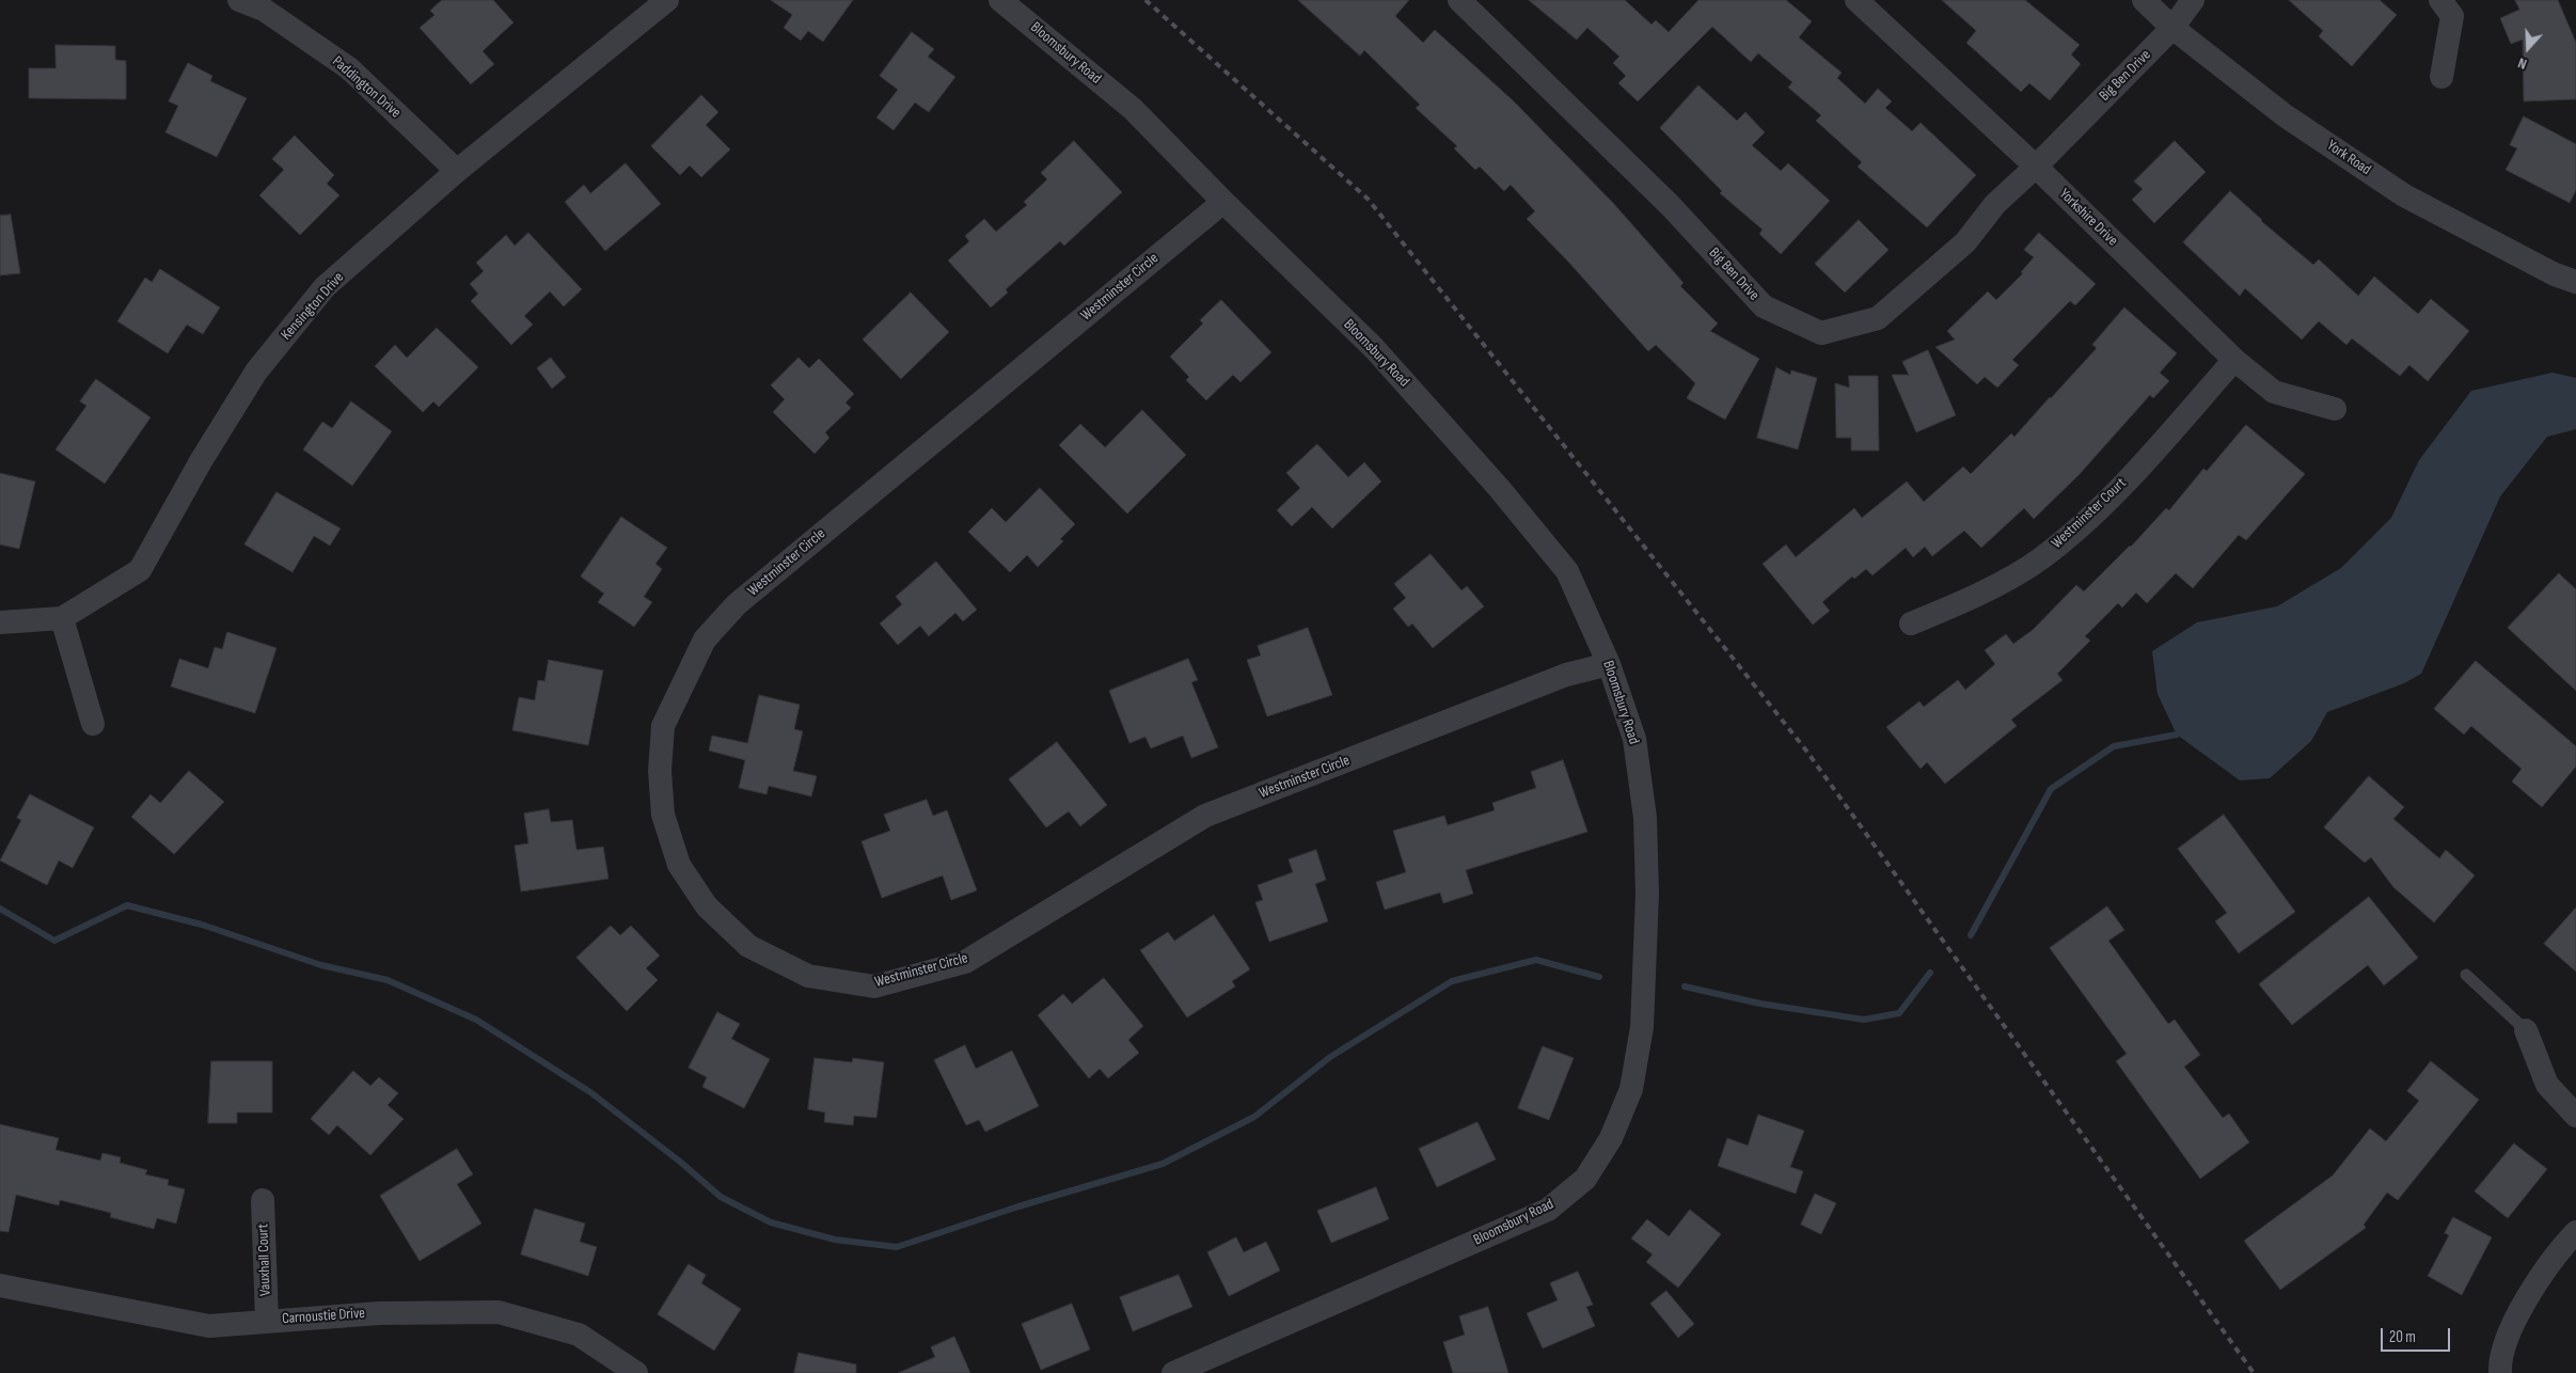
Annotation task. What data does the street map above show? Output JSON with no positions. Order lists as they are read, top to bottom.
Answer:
{
  "streets": {
    "street": [
      "Bloomsbury Road",
      "Big Ben Drive",
      "Paddington Drive",
      "York Road",
      "Yorkshire Drive",
      "Westminster Circle",
      "Kensington Drive",
      "Westminster Court",
      "Vauxhall Court",
      "Carnoustie Drive"
    ]
  },
  "crossings": [
    ["Bloomsbury Road", "Westminster Circle"],
    ["Big Ben Drive", "York Road"],
    ["Big Ben Drive", "Yorkshire Drive"],
    ["Paddington Drive", "Kensington Drive"],
    ["Yorkshire Drive", "Westminster Court"],
    ["Vauxhall Court", "Carnoustie Drive"]
  ],
  "scale_bar": "20 m",
  "north": "bottom"
}
